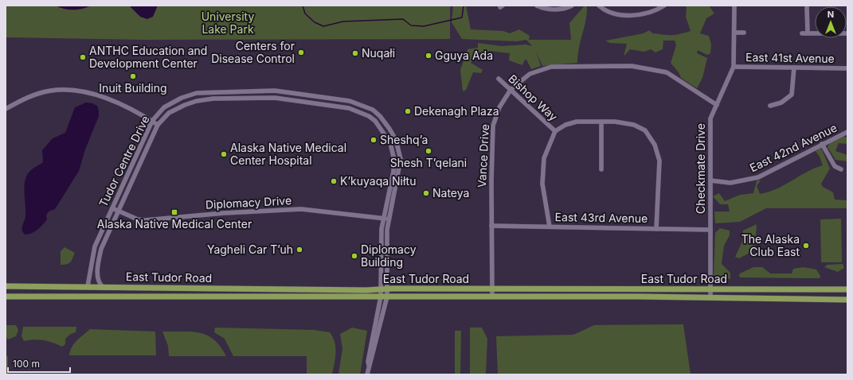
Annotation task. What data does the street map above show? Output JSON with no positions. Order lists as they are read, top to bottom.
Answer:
{
  "streets": {
    "main road": ["East Tudor Road"],
    "street": [
      "East 41st Avenue",
      "Bishop Way",
      "East 42nd Avenue",
      "Vance Drive",
      "Tudor Centre Drive",
      "Checkmate Drive",
      "Diplomacy Drive",
      "East 43rd Avenue"
    ]
  },
  "crossings": [
    ["East 41st Avenue", "Checkmate Drive"],
    ["Bishop Way", "Vance Drive"],
    ["East 42nd Avenue", "Checkmate Drive"],
    ["Vance Drive", "Checkmate Drive"],
    ["Vance Drive", "East 43rd Avenue"],
    ["Vance Drive", "East Tudor Road"],
    ["Tudor Centre Drive", "Diplomacy Drive"],
    ["Tudor Centre Drive", "East Tudor Road"],
    ["Checkmate Drive", "East 43rd Avenue"],
    ["Checkmate Drive", "East Tudor Road"]
  ],
  "parks": ["University Lake Park"],
  "places": {
    "other": [
      "Centers for Disease Control",
      "Nuqałi",
      "Gguya Ada",
      "ANTHC Education and Development Center",
      "Inuit Building",
      "Dekenagh Plaza",
      "Sheshq’a",
      "Shesh T’qelani",
      "Alaska Native Medical Center Hospital",
      "K’kuyaqa Niłtu",
      "Nateya",
      "The Alaska Club East",
      "Yagheli Car T’uh",
      "Diplomacy Building"
    ],
    "transit": ["Alaska Native Medical Center"]
  },
  "scale_bar": "100 m",
  "north": "top"
}
